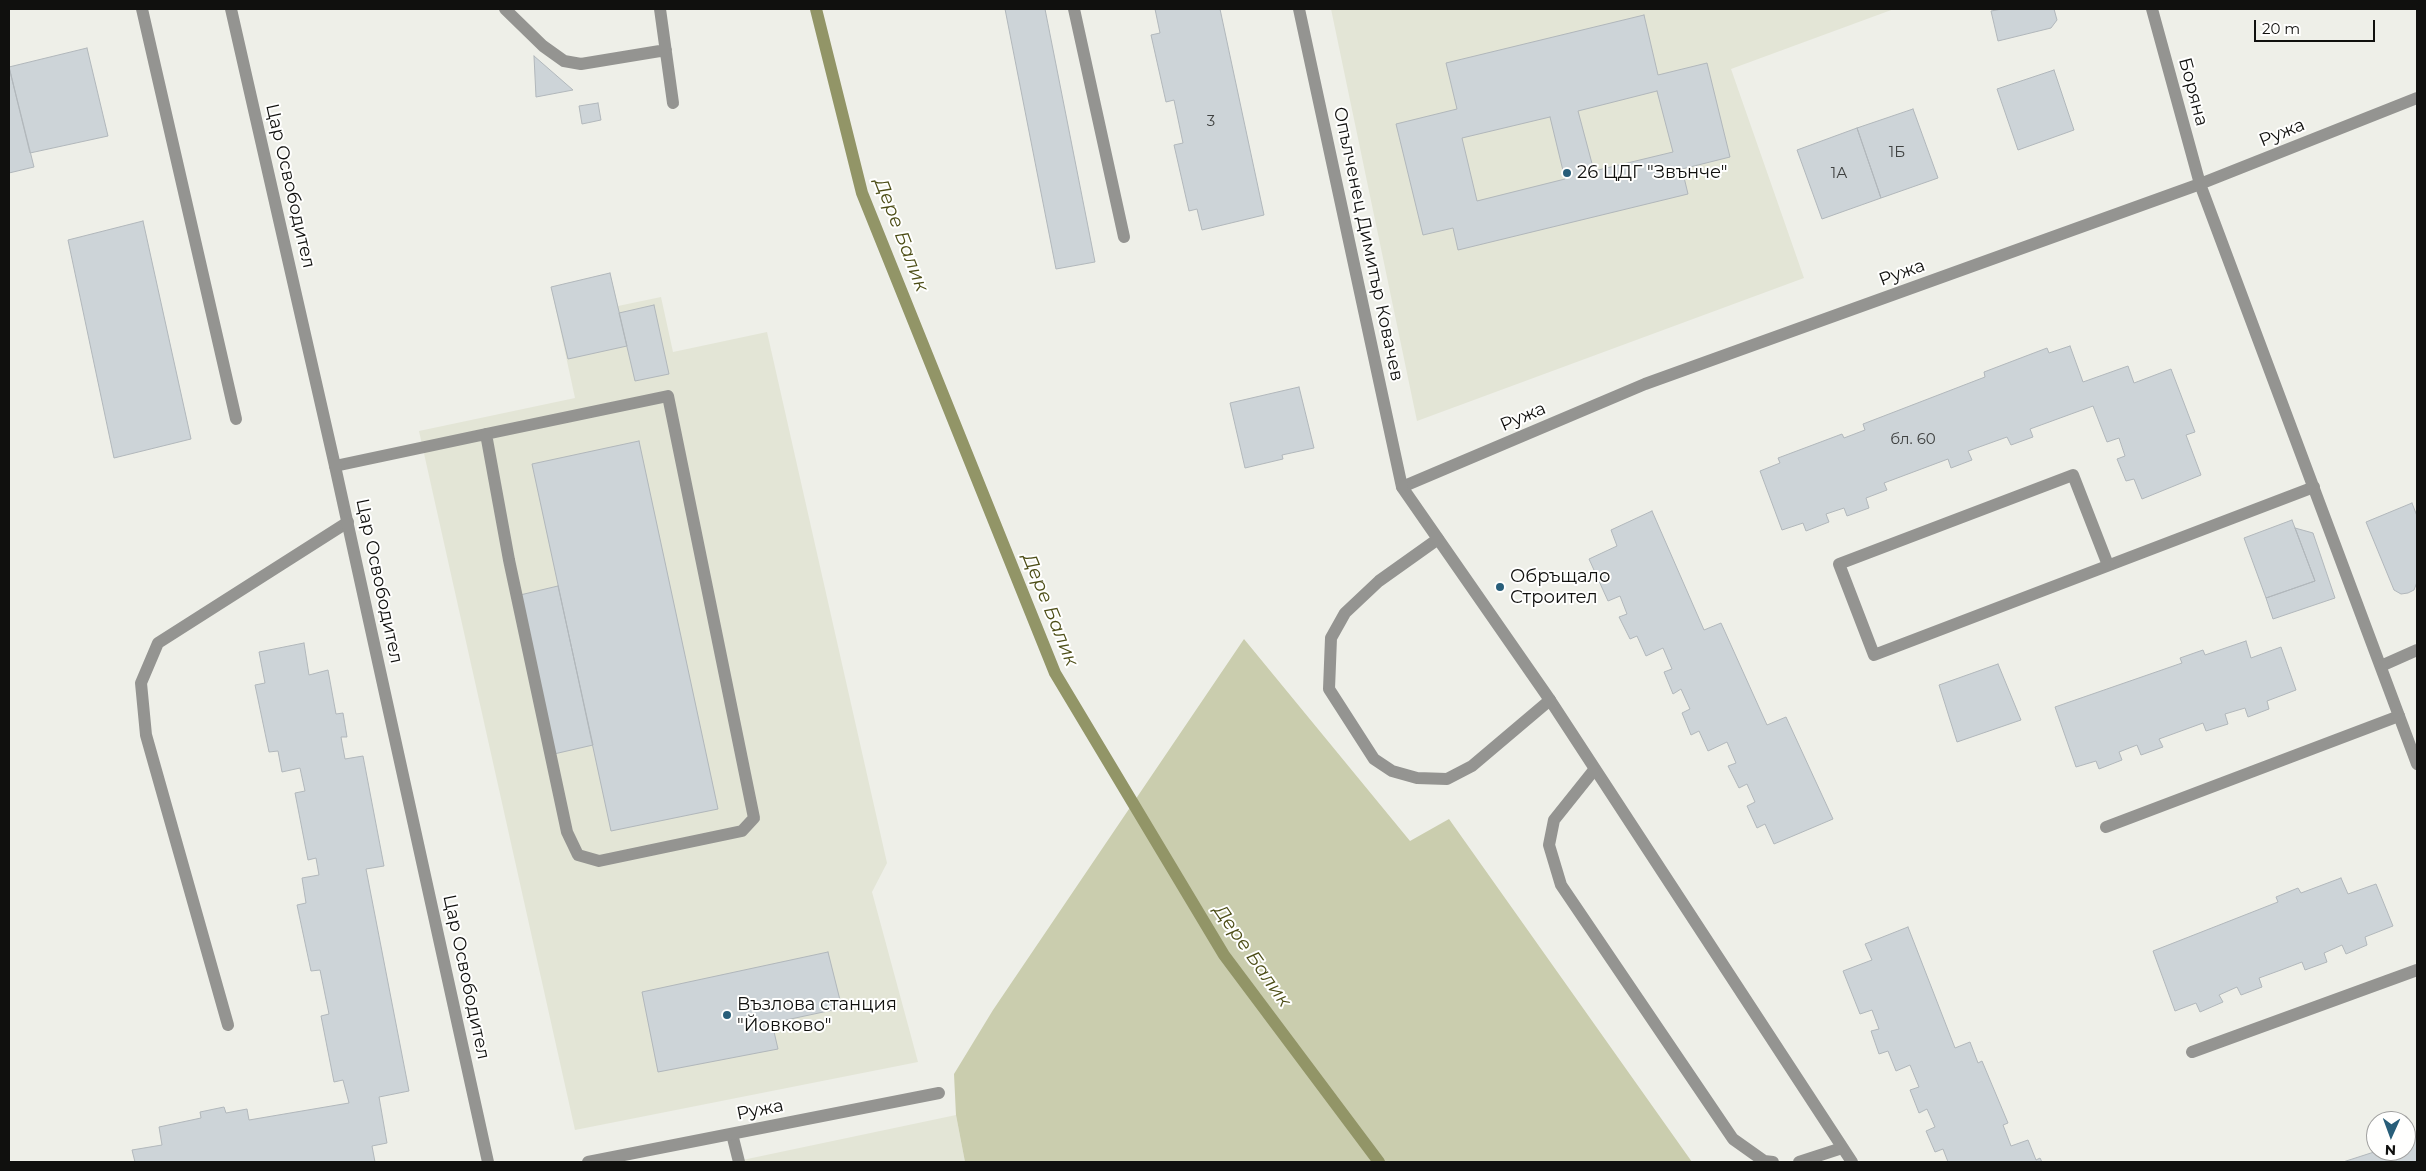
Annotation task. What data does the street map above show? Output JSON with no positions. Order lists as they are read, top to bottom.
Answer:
{
  "streets": {
    "street": [
      "Боряна",
      "Ружа",
      "Цар Освободител",
      "Опълченец Димитър Ковачев"
    ]
  },
  "crossings": [
    ["Боряна", "Ружа"],
    ["Ружа", "Опълченец Димитър Ковачев"]
  ],
  "water": ["Дере Балик"],
  "places": ["26 ЦДГ \"Звънче\"", "Обръщало Строител", "Възлова станция \"Йовково\""],
  "house_numbers": [
    "3",
    "1Б",
    "1А",
    "бл. 60"
  ],
  "scale_bar": "20 m",
  "north": "bottom"
}
